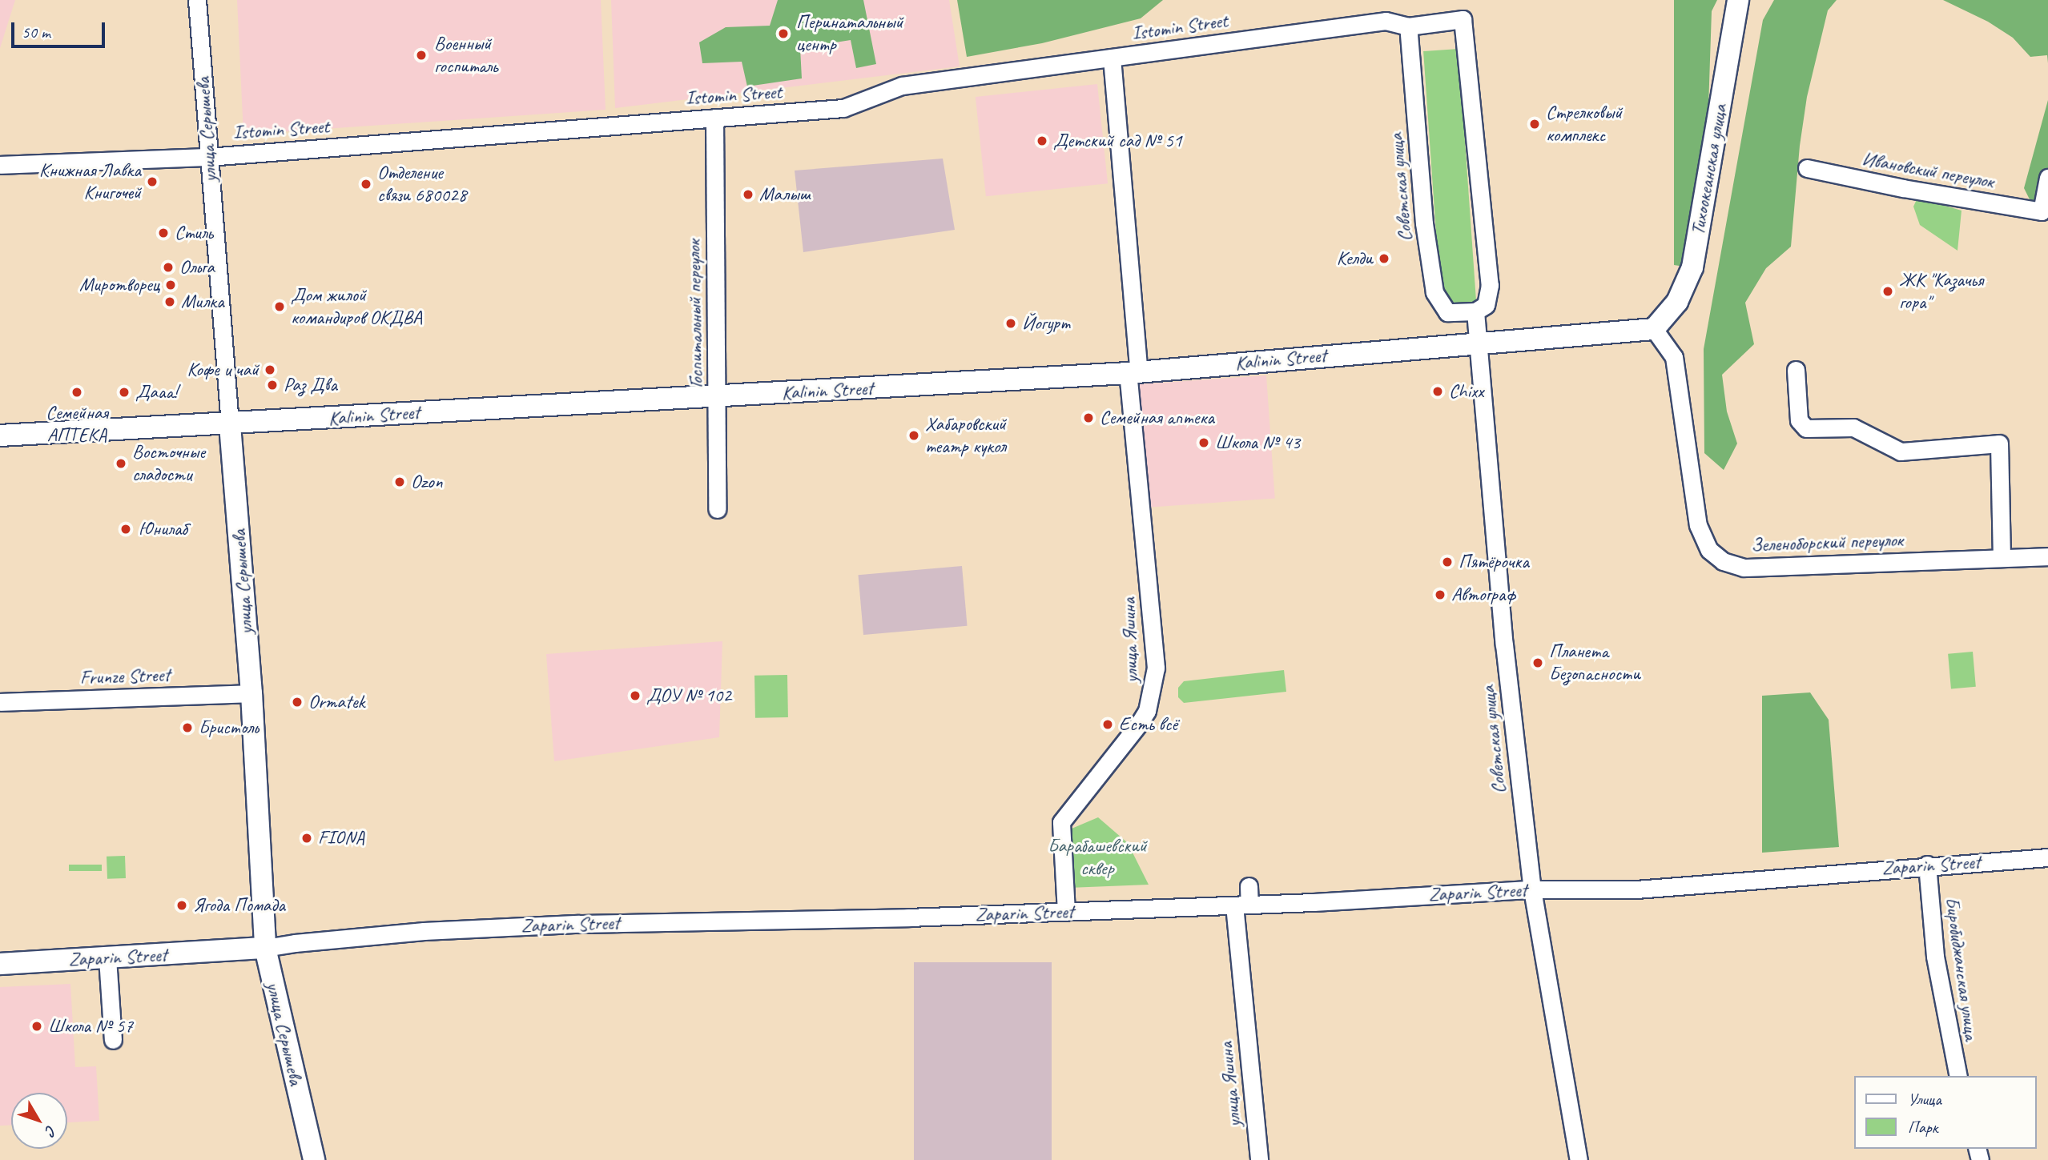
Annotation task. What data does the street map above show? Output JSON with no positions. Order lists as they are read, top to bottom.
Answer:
{
  "streets": {
    "main road": [
      "улица Серышева",
      "Тихоокеанская улица",
      "Kalinin Street",
      "Zaparin Street"
    ],
    "street": [
      "Istomin Street",
      "Ивановский переулок",
      "Советская улица",
      "Госпитальный переулок",
      "Зеленоборский переулок",
      "улица Яшина",
      "Frunze Street",
      "Биробиджанская улица"
    ]
  },
  "crossings": [
    ["Istomin Street", "улица Серышева"],
    ["Istomin Street", "Советская улица"],
    ["Istomin Street", "Госпитальный переулок"],
    ["Istomin Street", "улица Яшина"],
    ["улица Серышева", "Kalinin Street"],
    ["улица Серышева", "Frunze Street"],
    ["улица Серышева", "Zaparin Street"],
    ["Тихоокеанская улица", "Kalinin Street"],
    ["Тихоокеанская улица", "Зеленоборский переулок"],
    ["Советская улица", "Kalinin Street"],
    ["Советская улица", "Zaparin Street"],
    ["Госпитальный переулок", "Kalinin Street"],
    ["Kalinin Street", "Зеленоборский переулок"],
    ["Kalinin Street", "улица Яшина"],
    ["улица Яшина", "Zaparin Street"],
    ["Zaparin Street", "Биробиджанская улица"]
  ],
  "parks": ["Барабашевский сквер"],
  "places": [
    "Перинатальный центр",
    "Военный госпиталь",
    "Стрелковый комплекс",
    "Детский сад № 51",
    "Книжная Лавка Книгочей",
    "Отделение связи 680028",
    "Малыш",
    "Стиль",
    "Келди",
    "Ольга",
    "Миротворец",
    "ЖК \"Казачья гора\"",
    "Милка",
    "Дом жилой командиров ОКДВА",
    "Йогурт",
    "Кофе и чай",
    "Раз Два",
    "Chixx",
    "Семейная АПТЕКА",
    "Дааа!",
    "Семейная аптека",
    "Хабаровский театр кукол",
    "Школа № 43",
    "Восточные сладости",
    "Ozon",
    "Юнилаб",
    "Пятёрочка",
    "Автограф",
    "Планета Безопасности",
    "ДОУ № 102",
    "Ormatek",
    "Есть всё",
    "Бристоль",
    "FIONA",
    "Ягода Помада",
    "Школа № 57"
  ],
  "legend": ["Улица", "Парк"],
  "scale_bar": "50 m",
  "north": "bottom right"
}
